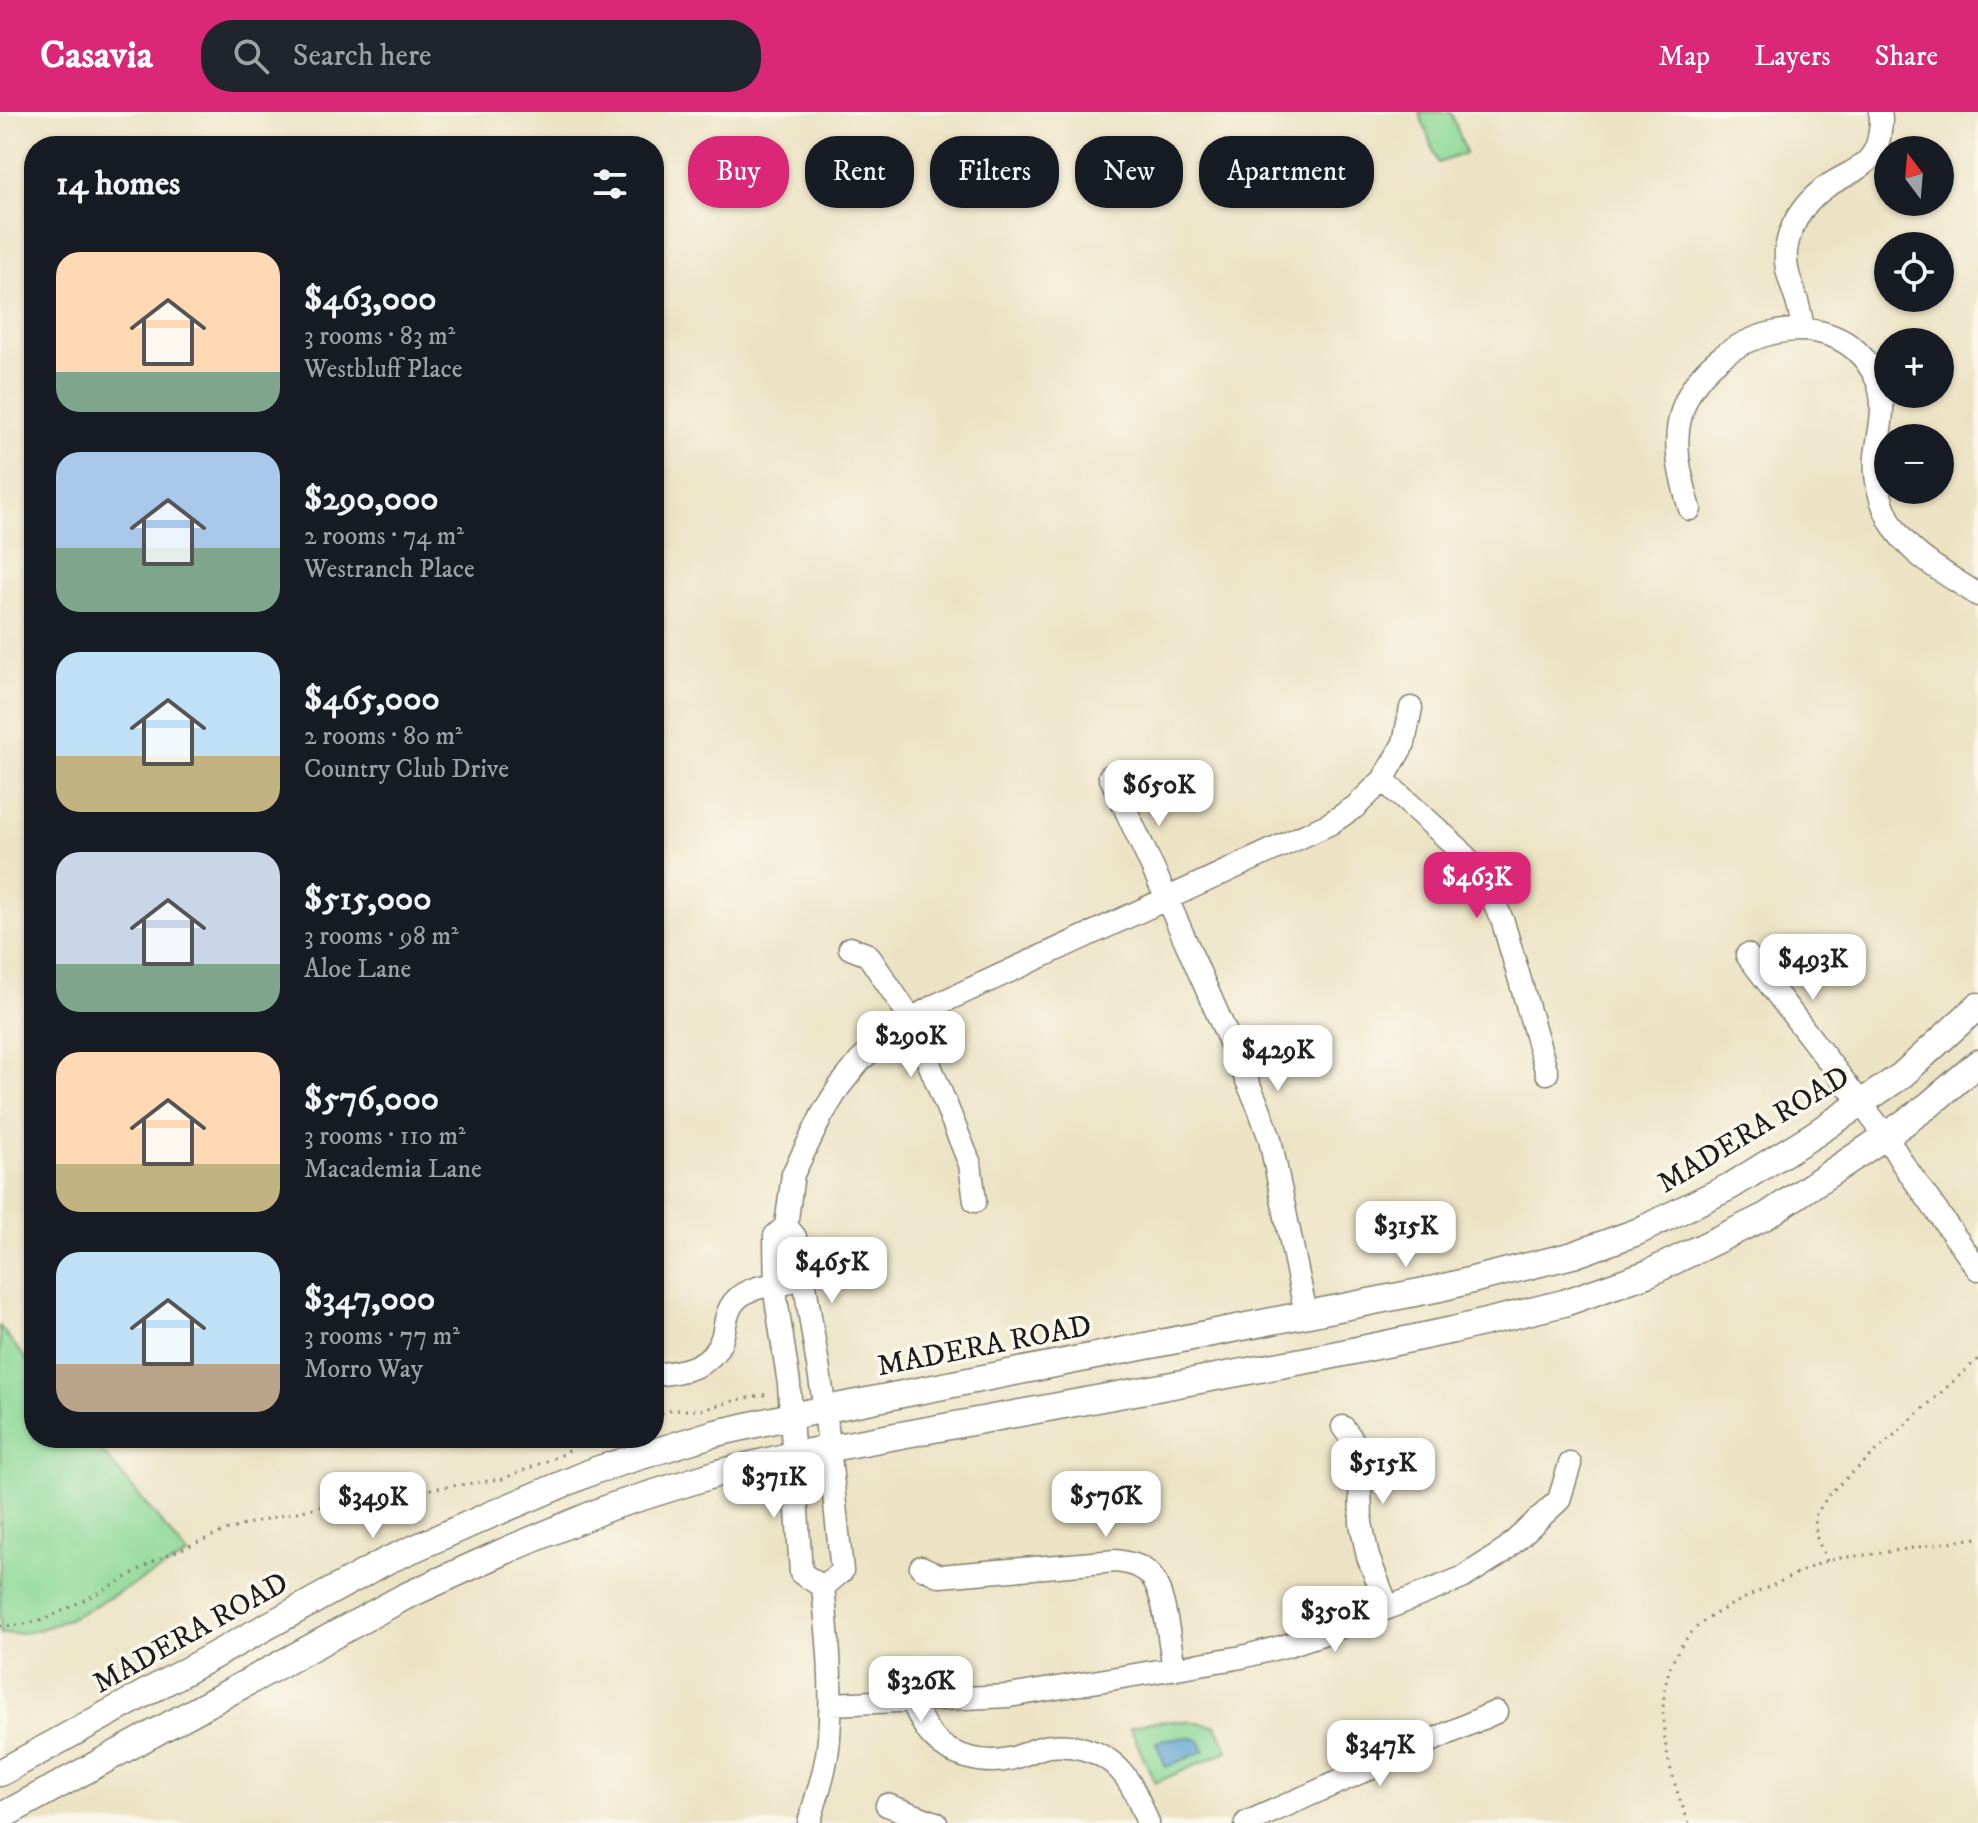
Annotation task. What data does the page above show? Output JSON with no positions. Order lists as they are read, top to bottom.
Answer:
{
  "streets": {
    "main road": ["MADERA ROAD"]
  },
  "north": "top",
  "page": {
    "header": "Casavia",
    "search": "Search here",
    "nav": ["Map", "Layers", "Share"],
    "map_buttons": ["+", "−"],
    "chip": [
      "Buy",
      "Rent",
      "Filters",
      "New",
      "Apartment"
    ],
    "heading": "14 homes",
    "list": [
      {
        "name": "$463,000",
        "note": "3 rooms · 83 m² · Westbluff Place"
      },
      {
        "name": "$290,000",
        "note": "2 rooms · 74 m² · Westranch Place"
      },
      {
        "name": "$465,000",
        "note": "2 rooms · 80 m² · Country Club Drive"
      },
      {
        "name": "$515,000",
        "note": "3 rooms · 98 m² · Aloe Lane"
      },
      {
        "name": "$576,000",
        "note": "3 rooms · 110 m² · Macademia Lane"
      },
      {
        "name": "$347,000",
        "note": "3 rooms · 77 m² · Morro Way"
      }
    ],
    "price": [
      "$650K",
      "$463K",
      "$493K",
      "$290K",
      "$429K",
      "$315K",
      "$465K",
      "$515K",
      "$371K",
      "$576K",
      "$349K",
      "$350K",
      "$326K",
      "$347K"
    ]
  }
}
